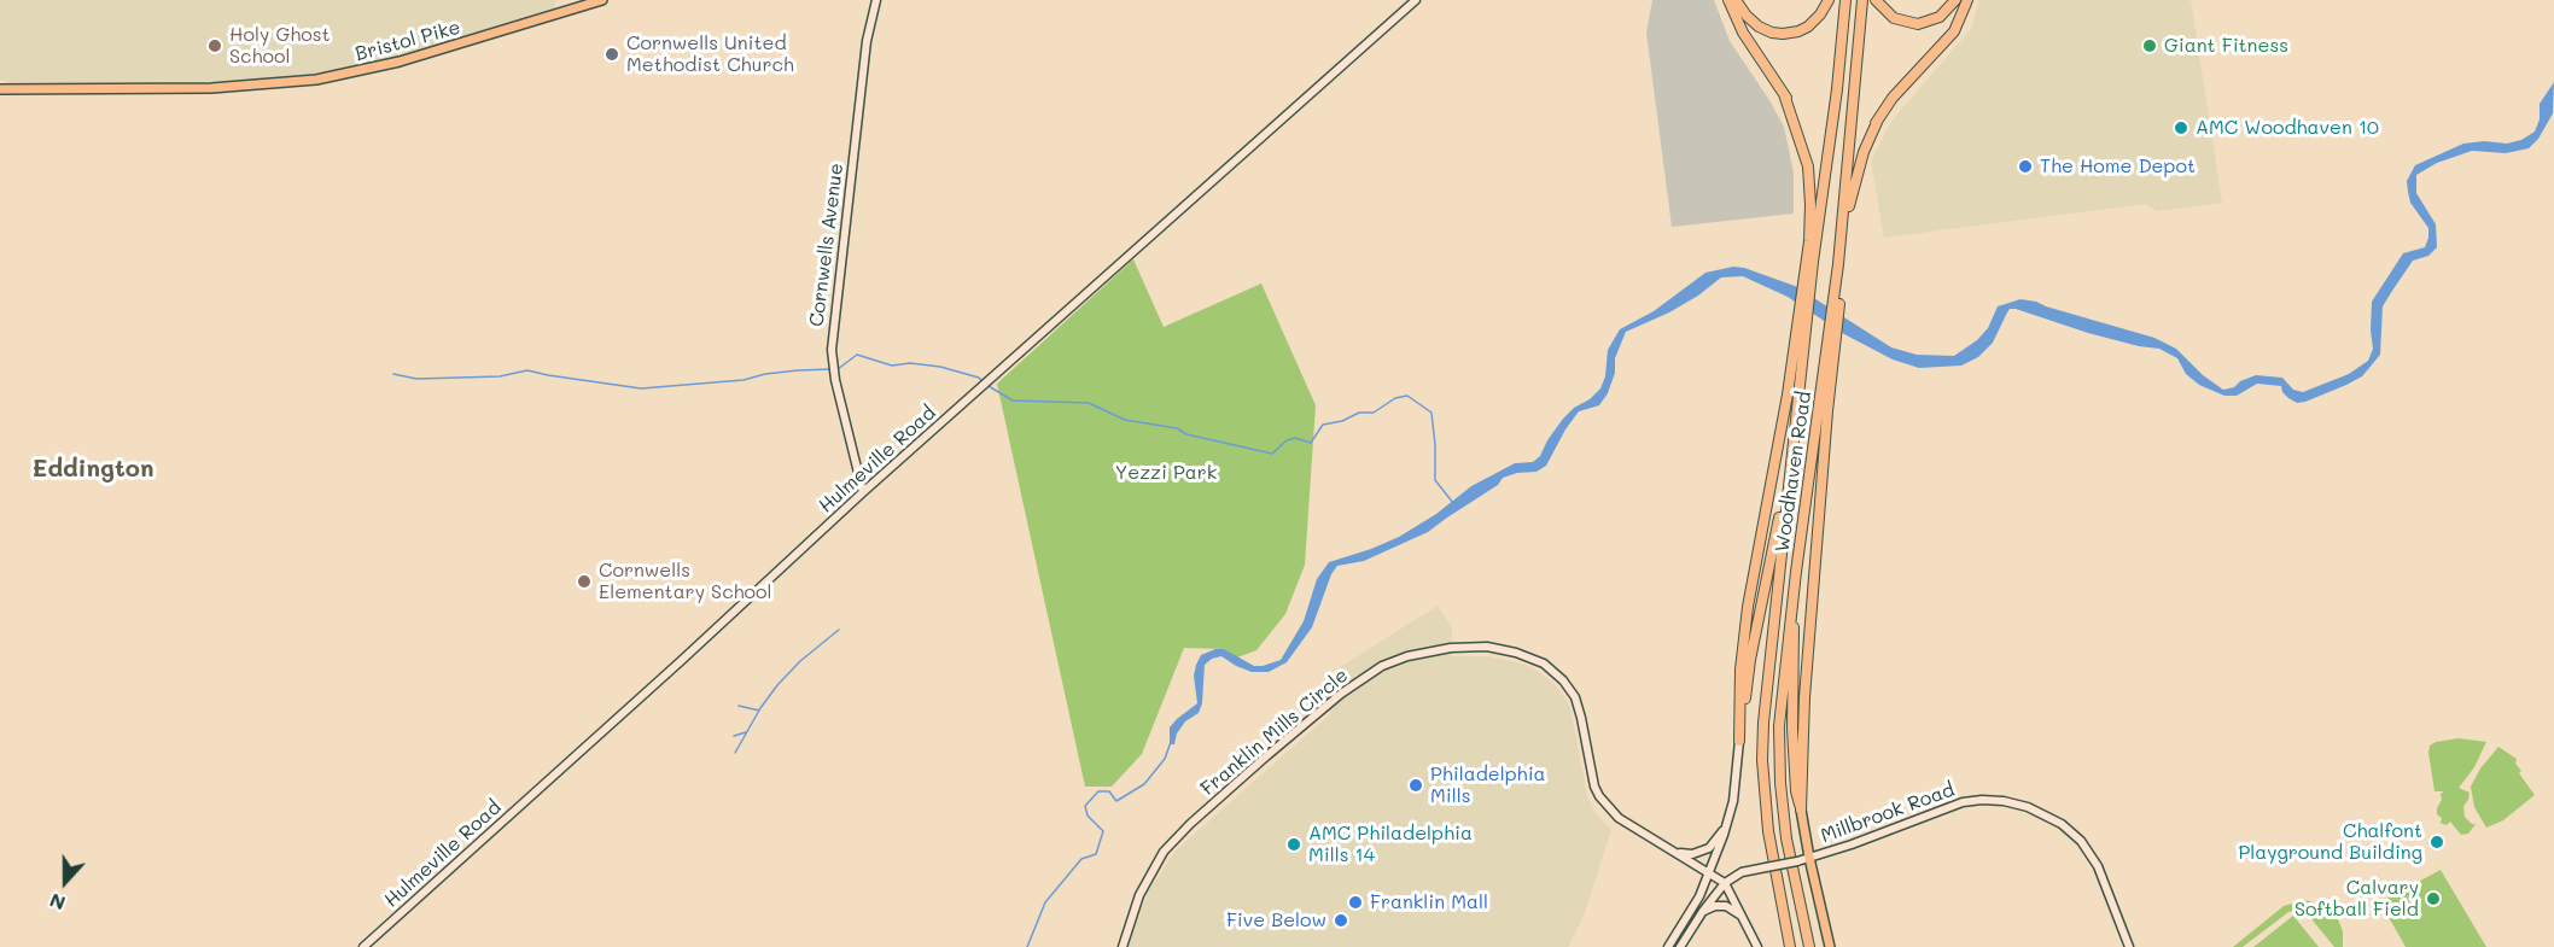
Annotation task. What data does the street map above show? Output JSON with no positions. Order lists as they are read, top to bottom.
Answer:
{
  "streets": {
    "highway": ["Woodhaven Road"],
    "main road": ["Bristol Pike"],
    "street": [
      "Cornwells Avenue",
      "Hulmeville Road",
      "Franklin Mills Circle",
      "Millbrook Road"
    ]
  },
  "crossings": [
    ["Cornwells Avenue", "Hulmeville Road"],
    ["Franklin Mills Circle", "Millbrook Road"]
  ],
  "districts": ["Eddington"],
  "parks": ["Yezzi Park"],
  "places": [
    "Holy Ghost School",
    "Giant Fitness",
    "Cornwells United Methodist Church",
    "AMC Woodhaven 10",
    "The Home Depot",
    "Cornwells Elementary School",
    "Philadelphia Mills",
    "Chalfont Playground Building",
    "AMC Philadelphia Mills 14",
    "Calvary Softball Field",
    "Franklin Mall",
    "Five Below"
  ],
  "north": "bottom"
}
